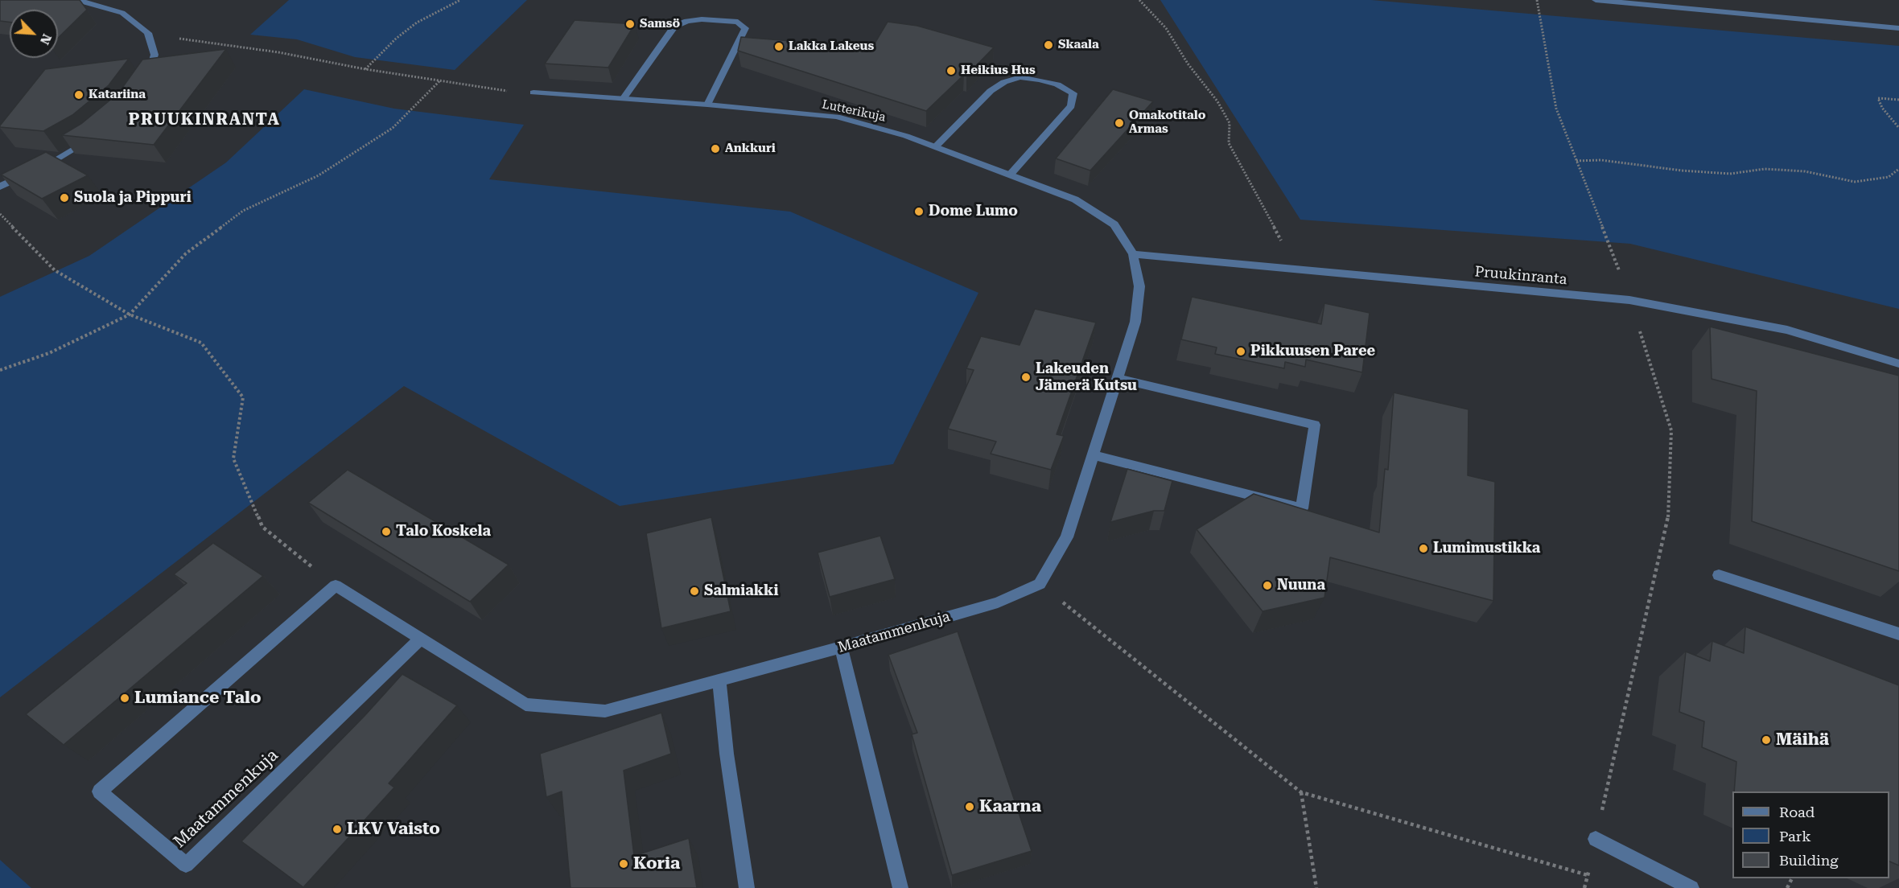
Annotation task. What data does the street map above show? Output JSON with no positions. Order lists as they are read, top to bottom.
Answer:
{
  "streets": {
    "street": ["Lutterikuja", "Pruukinranta", "Maatammenkuja"]
  },
  "crossings": [
    ["Lutterikuja", "Pruukinranta"]
  ],
  "districts": ["PRUUKINRANTA"],
  "places": [
    "Samsö",
    "Skaala",
    "Lakka Lakeus",
    "Heikius Hus",
    "Katariina",
    "Omakotitalo Armas",
    "Ankkuri",
    "Suola ja Pippuri",
    "Dome Lumo",
    "Pikkuusen Paree",
    "Lakeuden Jämerä Kutsu",
    "Talo Koskela",
    "Lumimustikka",
    "Nuuna",
    "Salmiakki",
    "Lumiance Talo",
    "Mäihä",
    "Kaarna",
    "LKV Vaisto",
    "Koria"
  ],
  "legend": ["Road", "Park", "Building"],
  "north": "bottom right"
}
